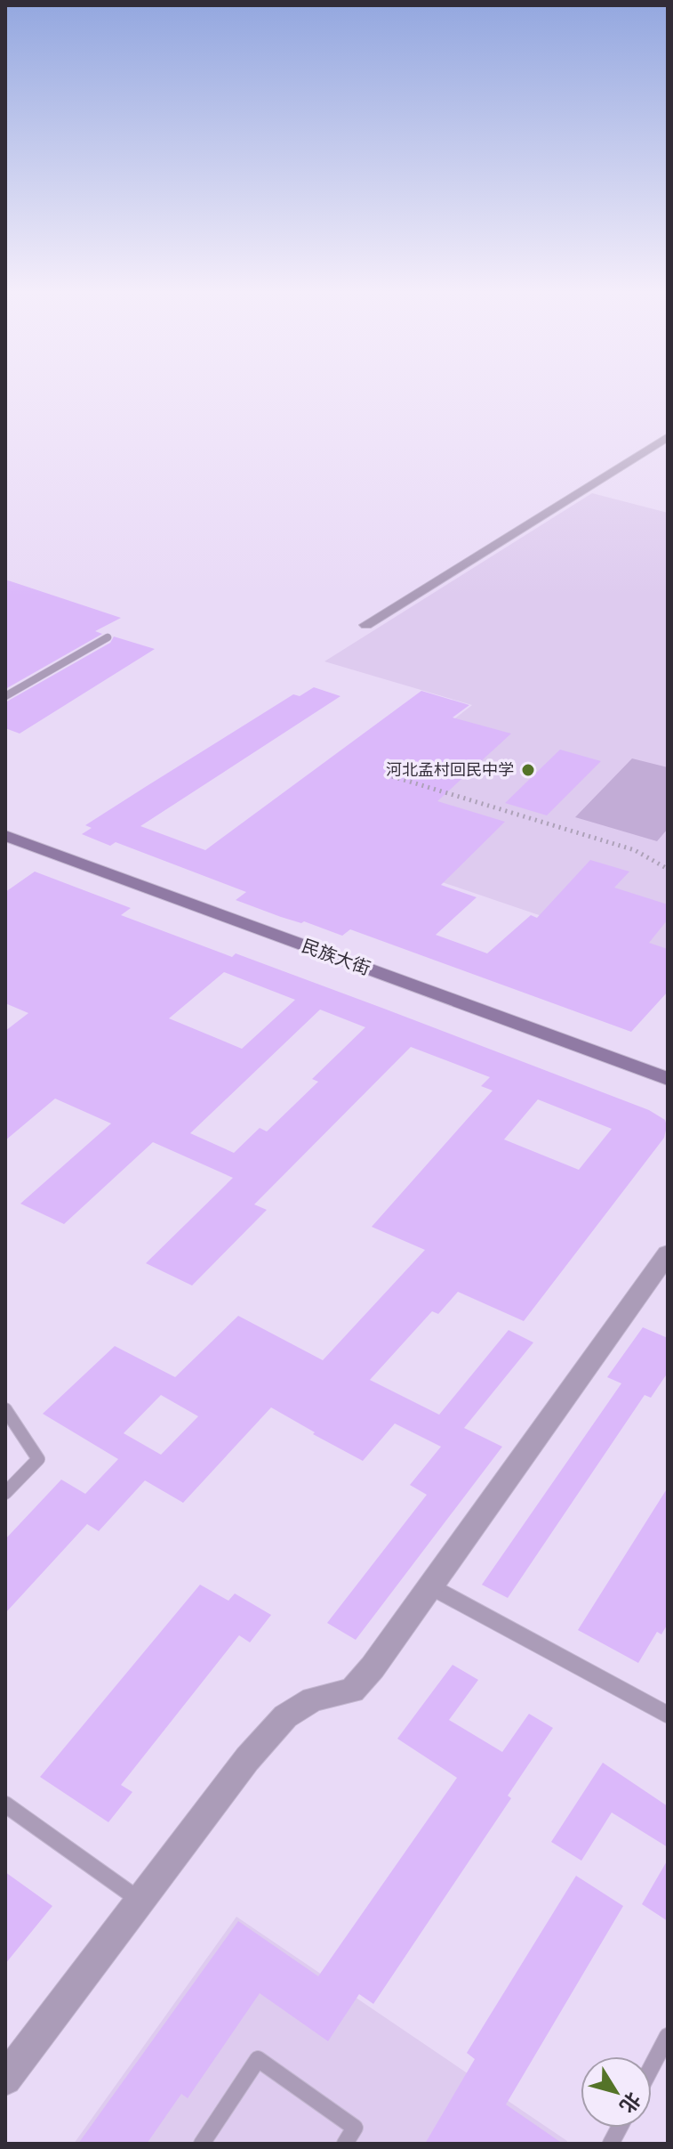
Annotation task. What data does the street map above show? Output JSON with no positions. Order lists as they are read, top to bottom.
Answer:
{
  "streets": {
    "main road": ["民族大街"]
  },
  "places": ["河北孟村回民中学"],
  "north": "bottom right"
}
